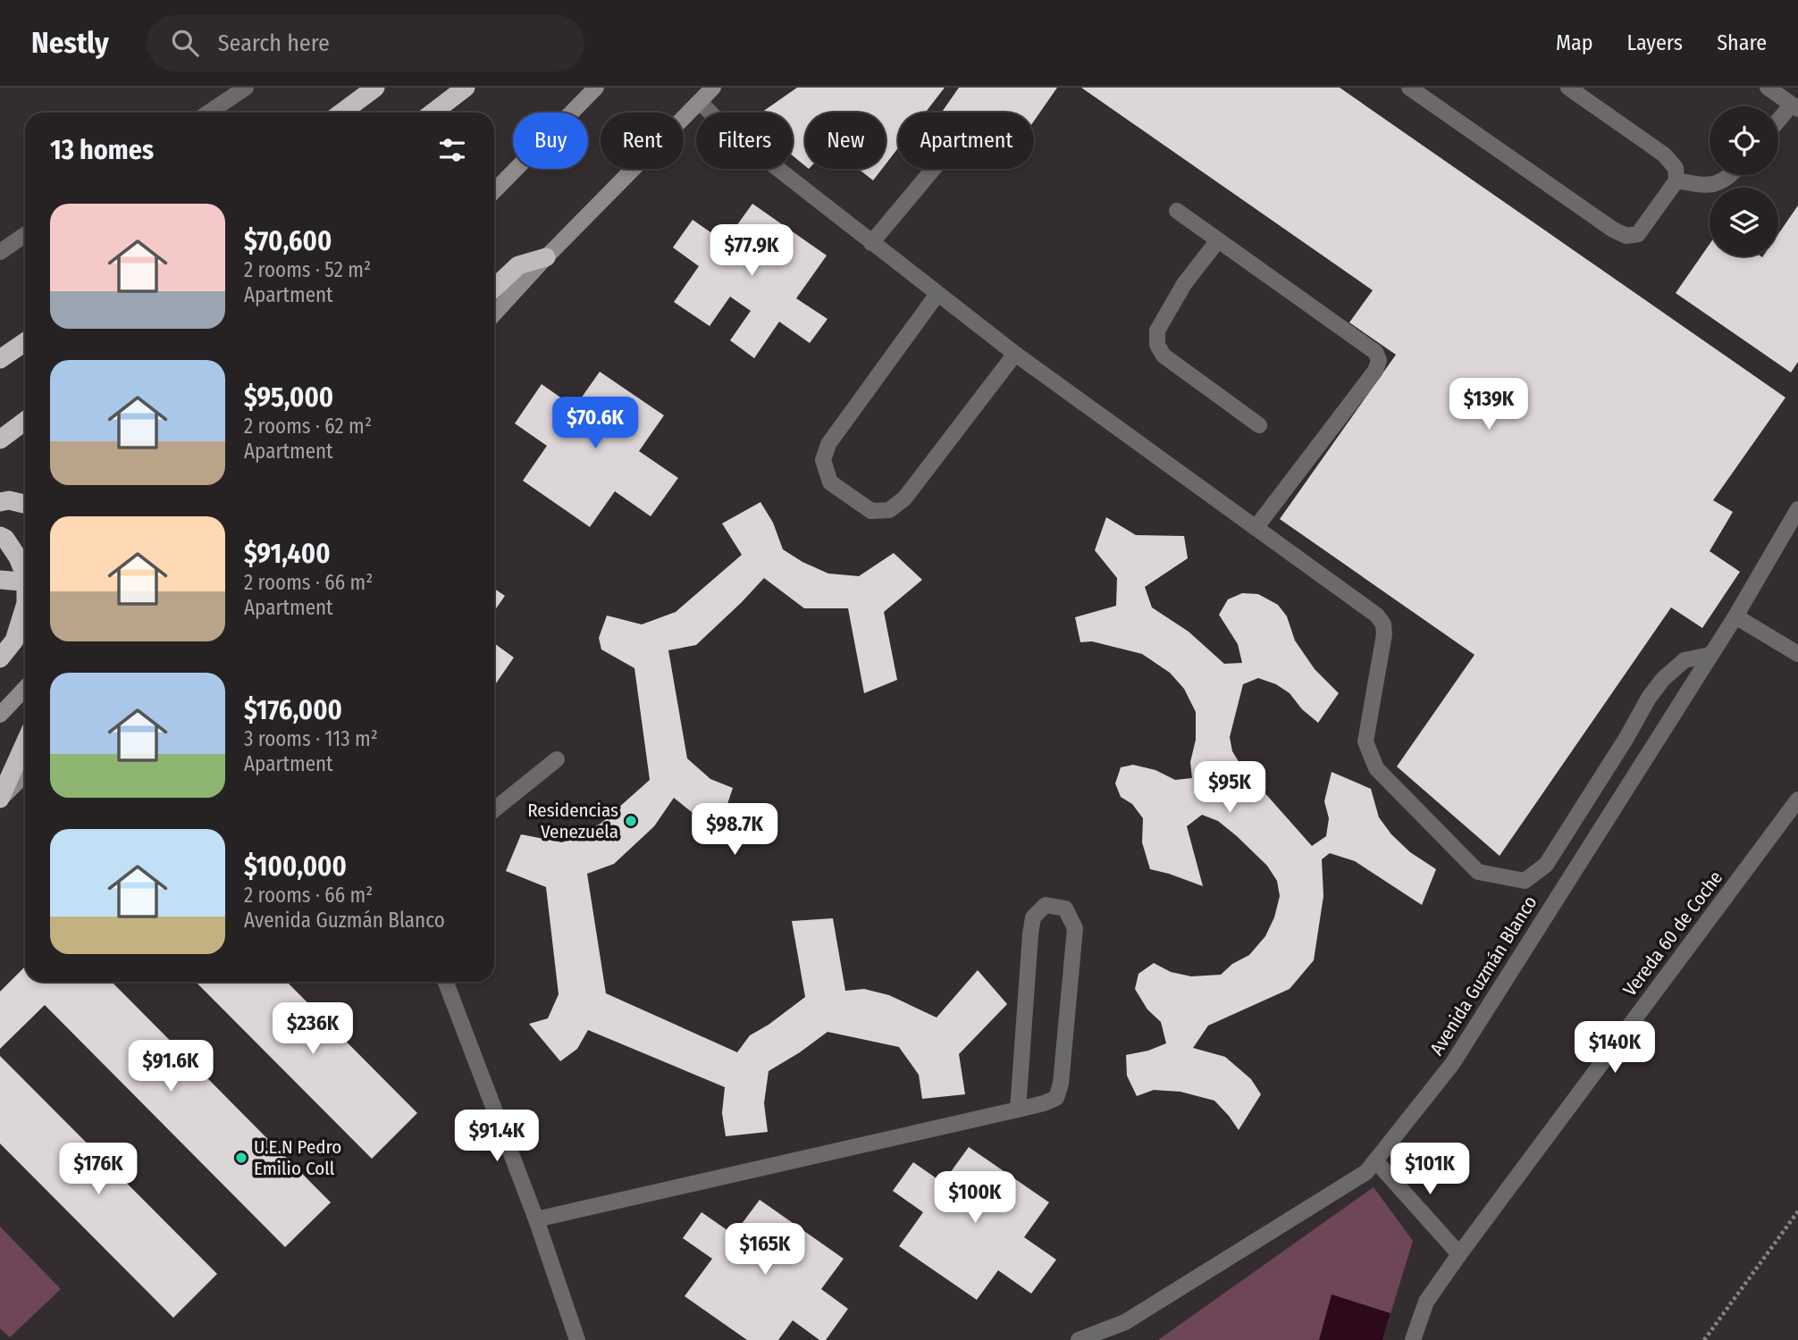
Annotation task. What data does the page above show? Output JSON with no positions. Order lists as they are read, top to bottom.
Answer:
{
  "streets": {
    "street": ["Vereda 60 de Coche", "Avenida Guzmán Blanco"]
  },
  "places": ["Residencias Venezuela", "U.E.N Pedro Emilio Coll"],
  "page": {
    "header": "Nestly",
    "search": "Search here",
    "nav": ["Map", "Layers", "Share"],
    "chip": [
      "Buy",
      "Rent",
      "Filters",
      "New",
      "Apartment"
    ],
    "heading": "13 homes",
    "list": [
      {
        "name": "$70,600",
        "note": "2 rooms · 52 m² · Apartment"
      },
      {
        "name": "$95,000",
        "note": "2 rooms · 62 m² · Apartment"
      },
      {
        "name": "$91,400",
        "note": "2 rooms · 66 m² · Apartment"
      },
      {
        "name": "$176,000",
        "note": "3 rooms · 113 m² · Apartment"
      },
      {
        "name": "$100,000",
        "note": "2 rooms · 66 m² · Avenida Guzmán Blanco"
      }
    ],
    "price": [
      "$77.9K",
      "$139K",
      "$70.6K",
      "$95K",
      "$98.7K",
      "$236K",
      "$140K",
      "$91.6K",
      "$91.4K",
      "$176K",
      "$101K",
      "$100K",
      "$165K"
    ]
  }
}
